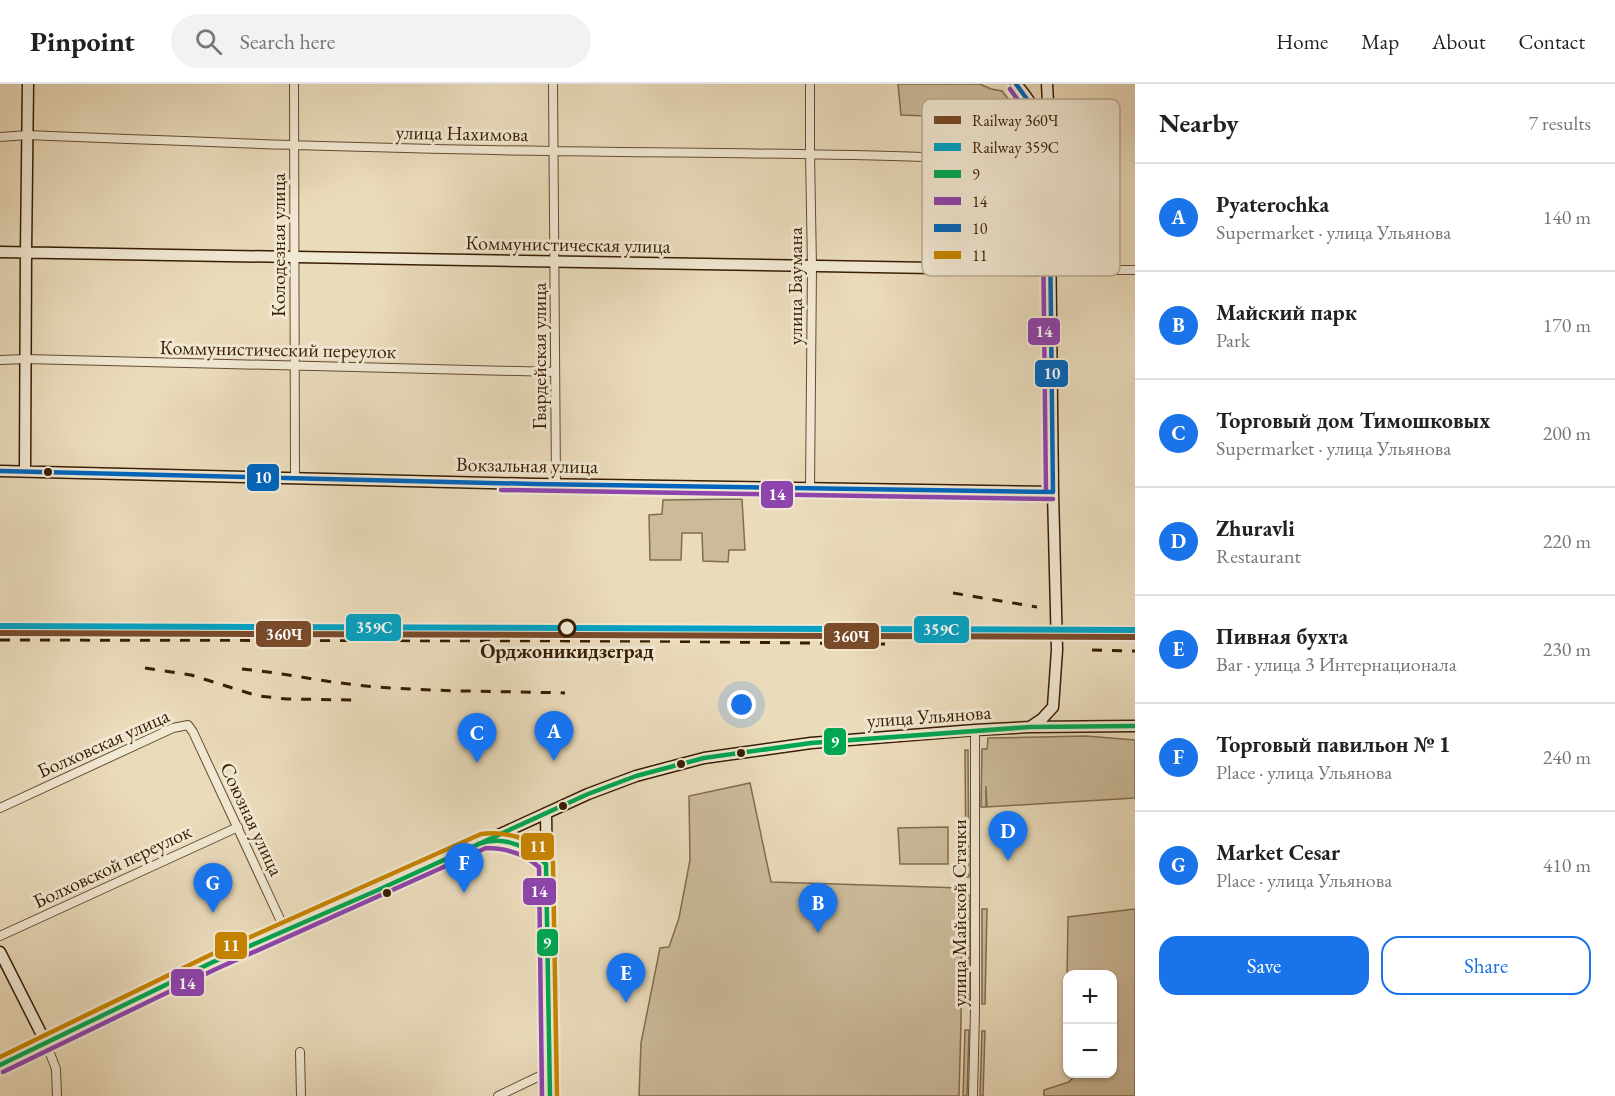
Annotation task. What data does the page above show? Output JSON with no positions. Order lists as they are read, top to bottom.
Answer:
{
  "streets": {
    "main road": ["Коммунистическая улица", "Вокзальная улица", "улица Ульянова"],
    "street": [
      "улица Нахимова",
      "Колодезная улица",
      "улица Баумана",
      "Коммунистический переулок",
      "Гвардейская улица",
      "Болховская улица",
      "Союзная улица",
      "Болховской переулок",
      "улица Майской Стачки"
    ]
  },
  "crossings": [
    ["улица Нахимова", "Колодезная улица"],
    ["улица Нахимова", "улица Баумана"],
    ["улица Нахимова", "Гвардейская улица"],
    ["Коммунистическая улица", "Колодезная улица"],
    ["Коммунистическая улица", "улица Баумана"],
    ["Коммунистическая улица", "Гвардейская улица"],
    ["Колодезная улица", "Коммунистический переулок"],
    ["Колодезная улица", "Вокзальная улица"],
    ["улица Баумана", "Вокзальная улица"],
    ["Коммунистический переулок", "Гвардейская улица"],
    ["Гвардейская улица", "Вокзальная улица"],
    ["улица Ульянова", "Союзная улица"],
    ["улица Ульянова", "улица Майской Стачки"],
    ["Болховская улица", "Союзная улица"],
    ["Союзная улица", "Болховской переулок"]
  ],
  "places": ["Орджоникидзеград"],
  "lines": [
    "transit line 10",
    "transit line 14",
    "rail line 359С",
    "rail line 360Ч",
    "transit line 9",
    "transit line 11"
  ],
  "legend": [
    "Railway 360Ч",
    "Railway 359С",
    "9",
    "14",
    "10",
    "11"
  ],
  "page": {
    "header": "Pinpoint",
    "search": "Search here",
    "nav": [
      "Home",
      "Map",
      "About",
      "Contact"
    ],
    "heading": ["Nearby", "7 results"],
    "list": [
      {
        "mark": "A",
        "name": "Pyaterochka",
        "note": "Supermarket · улица Ульянова",
        "value": "140 m"
      },
      {
        "mark": "B",
        "name": "Майский парк",
        "note": "Park",
        "value": "170 m"
      },
      {
        "mark": "C",
        "name": "Торговый дом Тимошковых",
        "note": "Supermarket · улица Ульянова",
        "value": "200 m"
      },
      {
        "mark": "D",
        "name": "Zhuravli",
        "note": "Restaurant",
        "value": "220 m"
      },
      {
        "mark": "E",
        "name": "Пивная бухта",
        "note": "Bar · улица 3 Интернационала",
        "value": "230 m"
      },
      {
        "mark": "F",
        "name": "Торговый павильон № 1",
        "note": "Place · улица Ульянова",
        "value": "240 m"
      },
      {
        "mark": "G",
        "name": "Market Cesar",
        "note": "Place · улица Ульянова",
        "value": "410 m"
      }
    ],
    "pins": [
      "A",
      "C",
      "D",
      "F",
      "G",
      "B",
      "E"
    ],
    "buttons": ["Save", "Share"],
    "map_buttons": ["+", "−"]
  }
}
